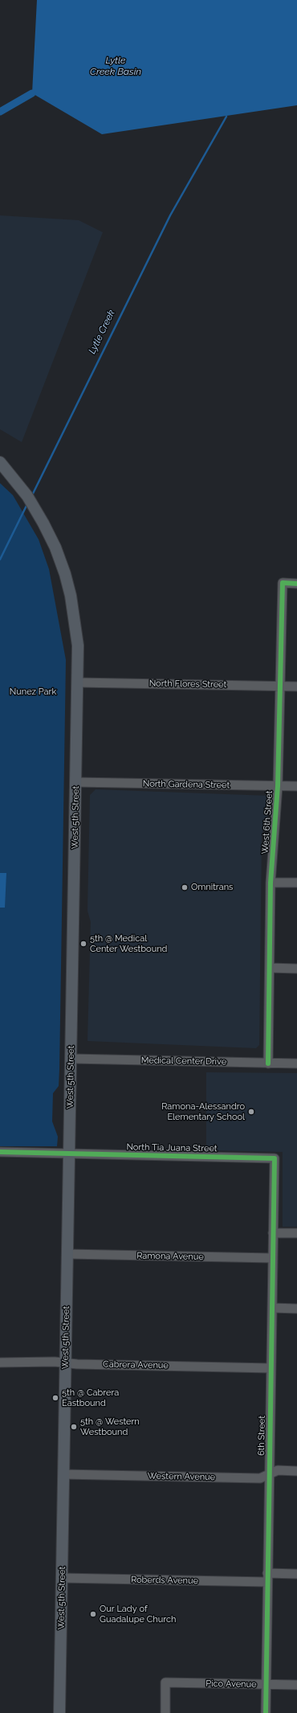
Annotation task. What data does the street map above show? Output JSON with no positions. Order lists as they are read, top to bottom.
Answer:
{
  "streets": {
    "main road": ["West 5th Street"],
    "street": [
      "North Flores Street",
      "North Gardena Street",
      "West 6th Street",
      "Medical Center Drive",
      "North Tia Juana Street",
      "Ramona Avenue",
      "Cabrera Avenue",
      "6th Street",
      "Western Avenue",
      "Roberds Avenue",
      "Pico Avenue"
    ]
  },
  "crossings": [
    ["North Flores Street", "West 5th Street"],
    ["North Flores Street", "West 6th Street"],
    ["North Gardena Street", "West 5th Street"],
    ["North Gardena Street", "West 6th Street"],
    ["West 5th Street", "Medical Center Drive"],
    ["West 5th Street", "North Tia Juana Street"],
    ["West 5th Street", "Ramona Avenue"],
    ["West 5th Street", "Cabrera Avenue"],
    ["West 5th Street", "Western Avenue"],
    ["West 5th Street", "Roberds Avenue"],
    ["West 6th Street", "Medical Center Drive"],
    ["North Tia Juana Street", "6th Street"],
    ["Ramona Avenue", "6th Street"],
    ["Cabrera Avenue", "6th Street"],
    ["6th Street", "Western Avenue"],
    ["6th Street", "Roberds Avenue"],
    ["6th Street", "Pico Avenue"]
  ],
  "water": ["Lytle Creek Basin", "Lytle Creek"],
  "parks": ["Nunez Park"],
  "places": [
    "Omnitrans",
    "5th @ Medical Center Westbound",
    "Ramona-Alessandro Elementary School",
    "5th @ Cabrera Eastbound",
    "5th @ Western Westbound",
    "Our Lady of Guadalupe Church"
  ]
}
